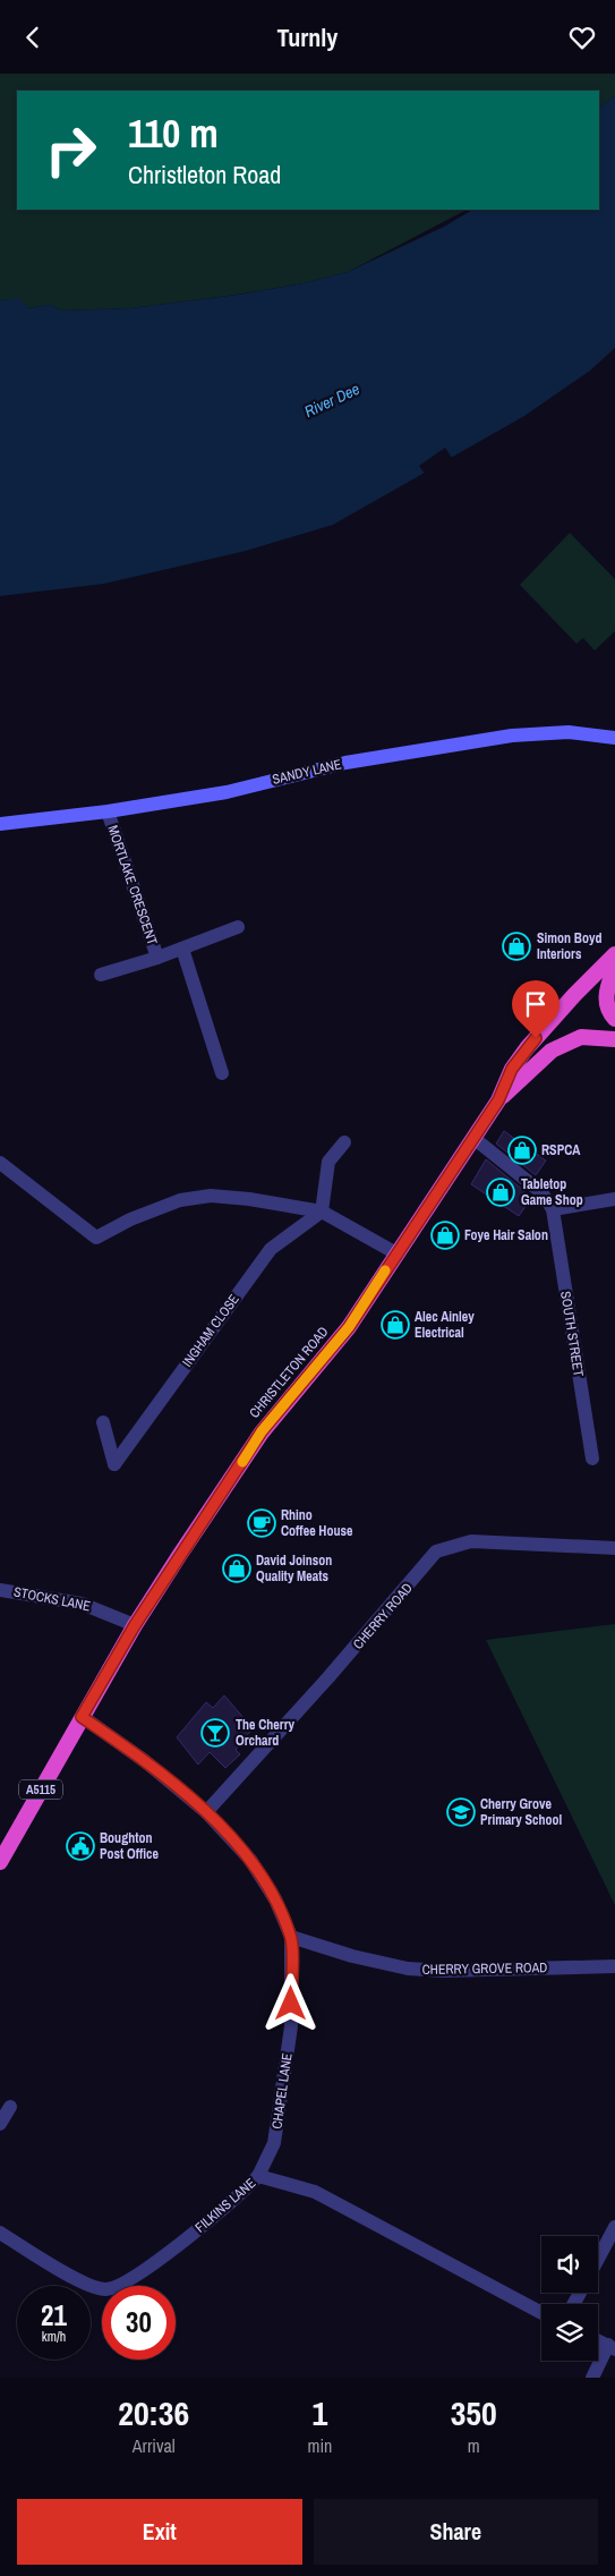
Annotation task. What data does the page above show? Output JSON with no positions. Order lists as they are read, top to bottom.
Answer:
{
  "streets": {
    "highway": ["CHRISTLETON ROAD", "A5115"],
    "main road": ["SANDY LANE"],
    "street": [
      "MORTLAKE CRESCENT",
      "INGHAM CLOSE",
      "SOUTH STREET",
      "STOCKS LANE",
      "CHERRY ROAD",
      "CHERRY GROVE ROAD",
      "CHAPEL LANE",
      "FILKINS LANE"
    ]
  },
  "crossings": [
    ["SANDY LANE", "MORTLAKE CRESCENT"],
    ["CHRISTLETON ROAD", "STOCKS LANE"],
    ["CHRISTLETON ROAD", "A5115"],
    ["CHRISTLETON ROAD", "CHAPEL LANE"],
    ["CHERRY ROAD", "CHAPEL LANE"],
    ["CHERRY GROVE ROAD", "CHAPEL LANE"],
    ["CHAPEL LANE", "FILKINS LANE"]
  ],
  "water": ["River Dee"],
  "places": {
    "shop": [
      "Simon Boyd Interiors",
      "RSPCA",
      "Tabletop Game Shop",
      "Foye Hair Salon",
      "Alec Ainley Electrical",
      "David Joinson Quality Meats"
    ],
    "cafe": ["Rhino Coffee House"],
    "bar": ["The Cherry Orchard"],
    "school or university": ["Cherry Grove Primary School"],
    "public building": ["Boughton Post Office"]
  },
  "page": {
    "header": "Turnly",
    "turn": ["110 m", "Christleton Road"],
    "speed": "21 km/h",
    "limit": "30",
    "eta": [
      "20:36",
      "Arrival",
      "1",
      "min",
      "350",
      "m"
    ],
    "buttons": ["Exit", "Share"]
  }
}
